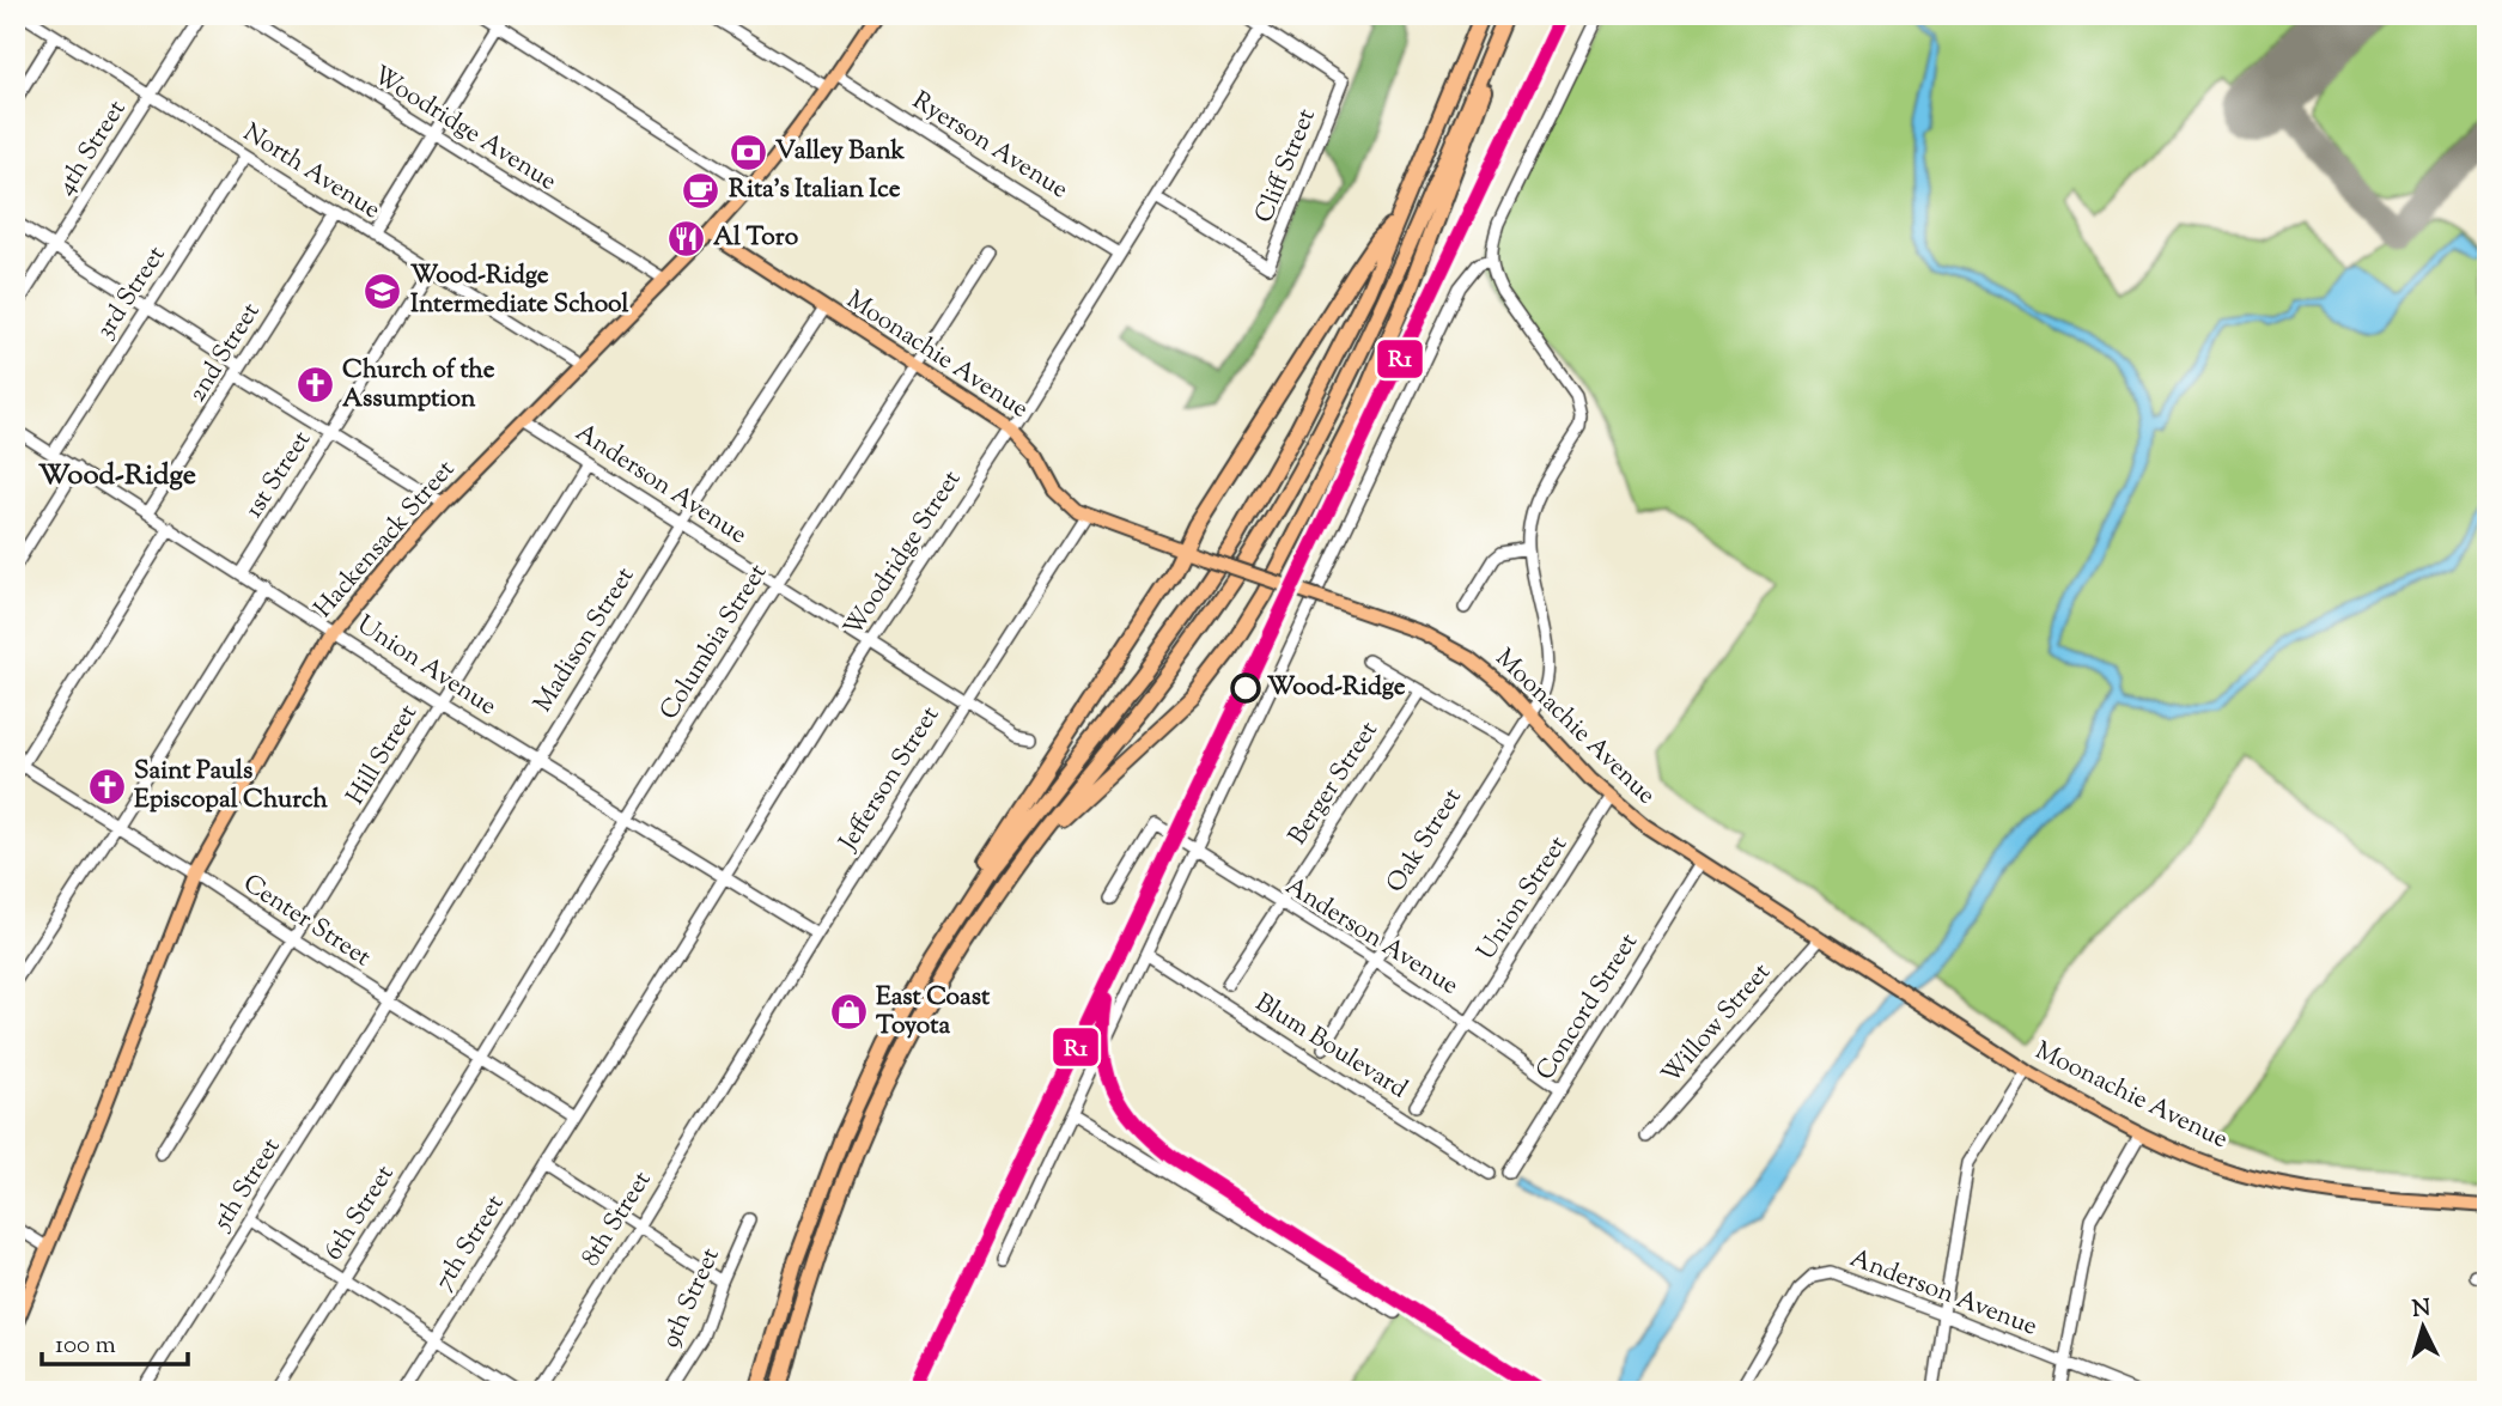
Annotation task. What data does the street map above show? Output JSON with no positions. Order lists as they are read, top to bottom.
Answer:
{
  "streets": {
    "main road": ["Moonachie Avenue", "Hackensack Street"],
    "street": [
      "Woodridge Avenue",
      "Ryerson Avenue",
      "4th Street",
      "Cliff Street",
      "North Avenue",
      "3rd Street",
      "2nd Street",
      "1st Street",
      "Anderson Avenue",
      "Woodridge Street",
      "Madison Street",
      "Columbia Street",
      "Union Avenue",
      "Hill Street",
      "Jefferson Street",
      "Berger Street",
      "Oak Street",
      "Union Street",
      "Center Street",
      "Concord Street",
      "Willow Street",
      "Blum Boulevard",
      "5th Street",
      "6th Street",
      "8th Street",
      "7th Street",
      "9th Street"
    ]
  },
  "crossings": [
    ["Woodridge Avenue", "Hackensack Street"],
    ["Ryerson Avenue", "Hackensack Street"],
    ["Ryerson Avenue", "Woodridge Street"],
    ["4th Street", "North Avenue"],
    ["Cliff Street", "Woodridge Street"],
    ["North Avenue", "3rd Street"],
    ["North Avenue", "2nd Street"],
    ["North Avenue", "1st Street"],
    ["North Avenue", "Hackensack Street"],
    ["3rd Street", "Union Avenue"],
    ["2nd Street", "Union Avenue"],
    ["Moonachie Avenue", "Hackensack Street"],
    ["Moonachie Avenue", "Woodridge Street"],
    ["Moonachie Avenue", "Madison Street"],
    ["Moonachie Avenue", "Columbia Street"],
    ["Moonachie Avenue", "Jefferson Street"],
    ["Moonachie Avenue", "Oak Street"],
    ["Moonachie Avenue", "Union Street"],
    ["Moonachie Avenue", "Concord Street"],
    ["Moonachie Avenue", "Willow Street"],
    ["1st Street", "Union Avenue"],
    ["Anderson Avenue", "Hackensack Street"],
    ["Anderson Avenue", "Woodridge Street"],
    ["Anderson Avenue", "Madison Street"],
    ["Anderson Avenue", "Columbia Street"],
    ["Anderson Avenue", "Hill Street"],
    ["Anderson Avenue", "Jefferson Street"],
    ["Anderson Avenue", "Berger Street"],
    ["Anderson Avenue", "Oak Street"],
    ["Anderson Avenue", "Union Street"],
    ["Anderson Avenue", "Concord Street"],
    ["Hackensack Street", "Union Avenue"],
    ["Hackensack Street", "Center Street"],
    ["Woodridge Street", "Union Avenue"],
    ["Woodridge Street", "Center Street"],
    ["Woodridge Street", "7th Street"],
    ["Madison Street", "Union Avenue"],
    ["Madison Street", "Center Street"],
    ["Madison Street", "5th Street"],
    ["Columbia Street", "Union Avenue"],
    ["Columbia Street", "Center Street"],
    ["Columbia Street", "6th Street"],
    ["Union Avenue", "Hill Street"],
    ["Union Avenue", "Jefferson Street"],
    ["Hill Street", "Center Street"],
    ["Jefferson Street", "8th Street"],
    ["Center Street", "5th Street"],
    ["Center Street", "6th Street"],
    ["Center Street", "7th Street"]
  ],
  "districts": ["Wood-Ridge"],
  "places": {
    "bank": ["Valley Bank"],
    "cafe": ["Rita's Italian Ice"],
    "restaurant": ["Al Toro"],
    "school or university": ["Wood-Ridge Intermediate School"],
    "church": ["Church of the Assumption", "Saint Pauls Episcopal Church"],
    "other": ["Wood-Ridge"],
    "shop": ["East Coast Toyota"]
  },
  "lines": ["transit line R1"],
  "scale_bar": "100 m",
  "north": "top"
}
